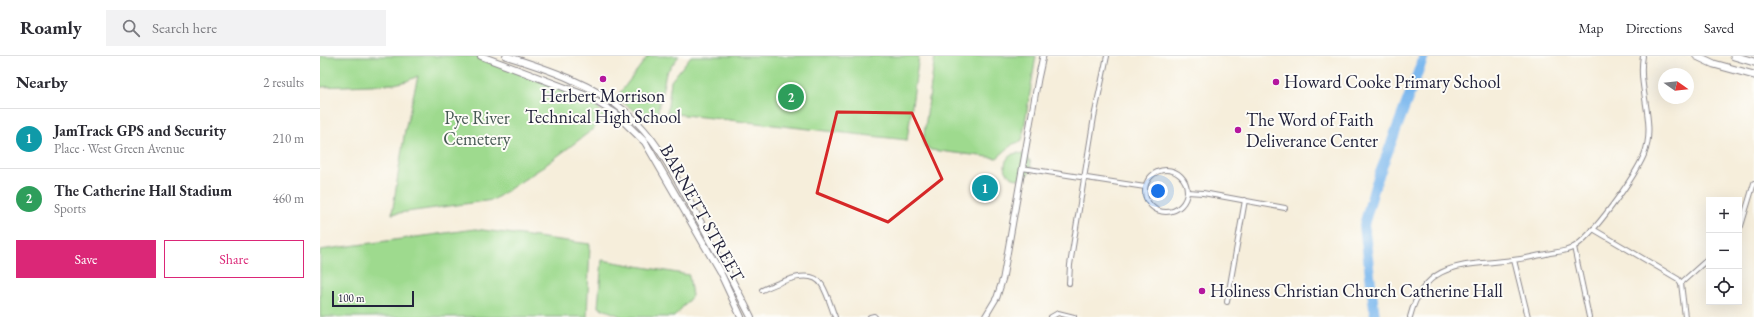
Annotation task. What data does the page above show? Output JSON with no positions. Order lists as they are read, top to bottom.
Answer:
{
  "streets": {
    "main road": ["BARNETT STREET"]
  },
  "parks": ["Pye River Cemetery"],
  "places": [
    "Herbert Morrison Technical High School",
    "Howard Cooke Primary School",
    "The Word of Faith Deliverance Center",
    "Holiness Christian Church Catherine Hall"
  ],
  "scale_bar": "100 m",
  "north": "right",
  "page": {
    "header": "Roamly",
    "search": "Search here",
    "nav": ["Map", "Directions", "Saved"],
    "heading": ["Nearby", "2 results"],
    "pins": ["2", "1"],
    "list": [
      {
        "mark": "1",
        "name": "JamTrack GPS and Security",
        "note": "Place · West Green Avenue",
        "value": "210 m"
      },
      {
        "mark": "2",
        "name": "The Catherine Hall Stadium",
        "note": "Sports",
        "value": "460 m"
      }
    ],
    "map_buttons": ["+", "−"],
    "buttons": ["Save", "Share"],
    "scale": "100 m"
  }
}
